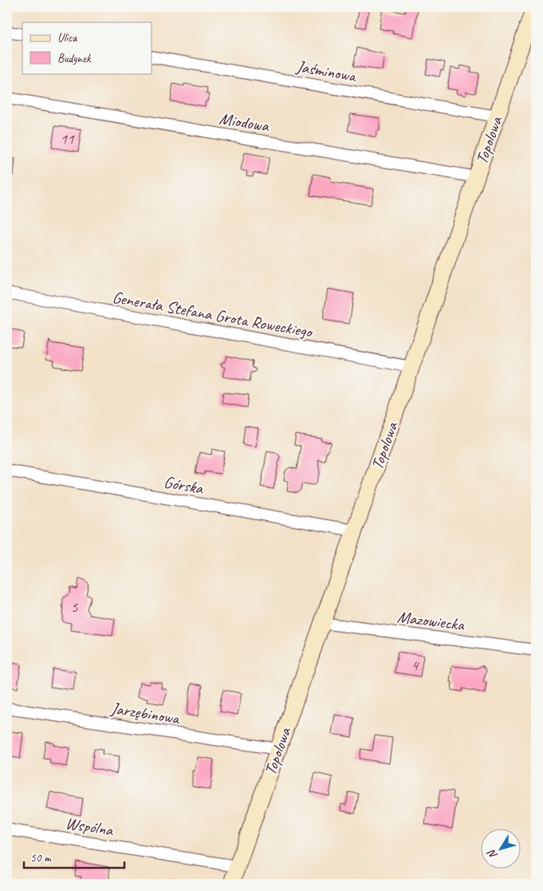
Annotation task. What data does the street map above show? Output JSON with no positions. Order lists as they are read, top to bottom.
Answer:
{
  "streets": {
    "street": [
      "Jaśminowa",
      "Miodowa",
      "Topolowa",
      "Generała Stefana Grota Roweckiego",
      "Górska",
      "Mazowiecka",
      "Jarzębinowa",
      "Wspólna"
    ]
  },
  "crossings": [
    ["Jaśminowa", "Topolowa"],
    ["Miodowa", "Topolowa"],
    ["Topolowa", "Generała Stefana Grota Roweckiego"],
    ["Topolowa", "Górska"],
    ["Topolowa", "Mazowiecka"],
    ["Topolowa", "Jarzębinowa"],
    ["Topolowa", "Wspólna"]
  ],
  "house_numbers": ["11", "5", "4"],
  "legend": ["Ulica", "Budynek"],
  "scale_bar": "50 m",
  "north": "bottom left"
}
